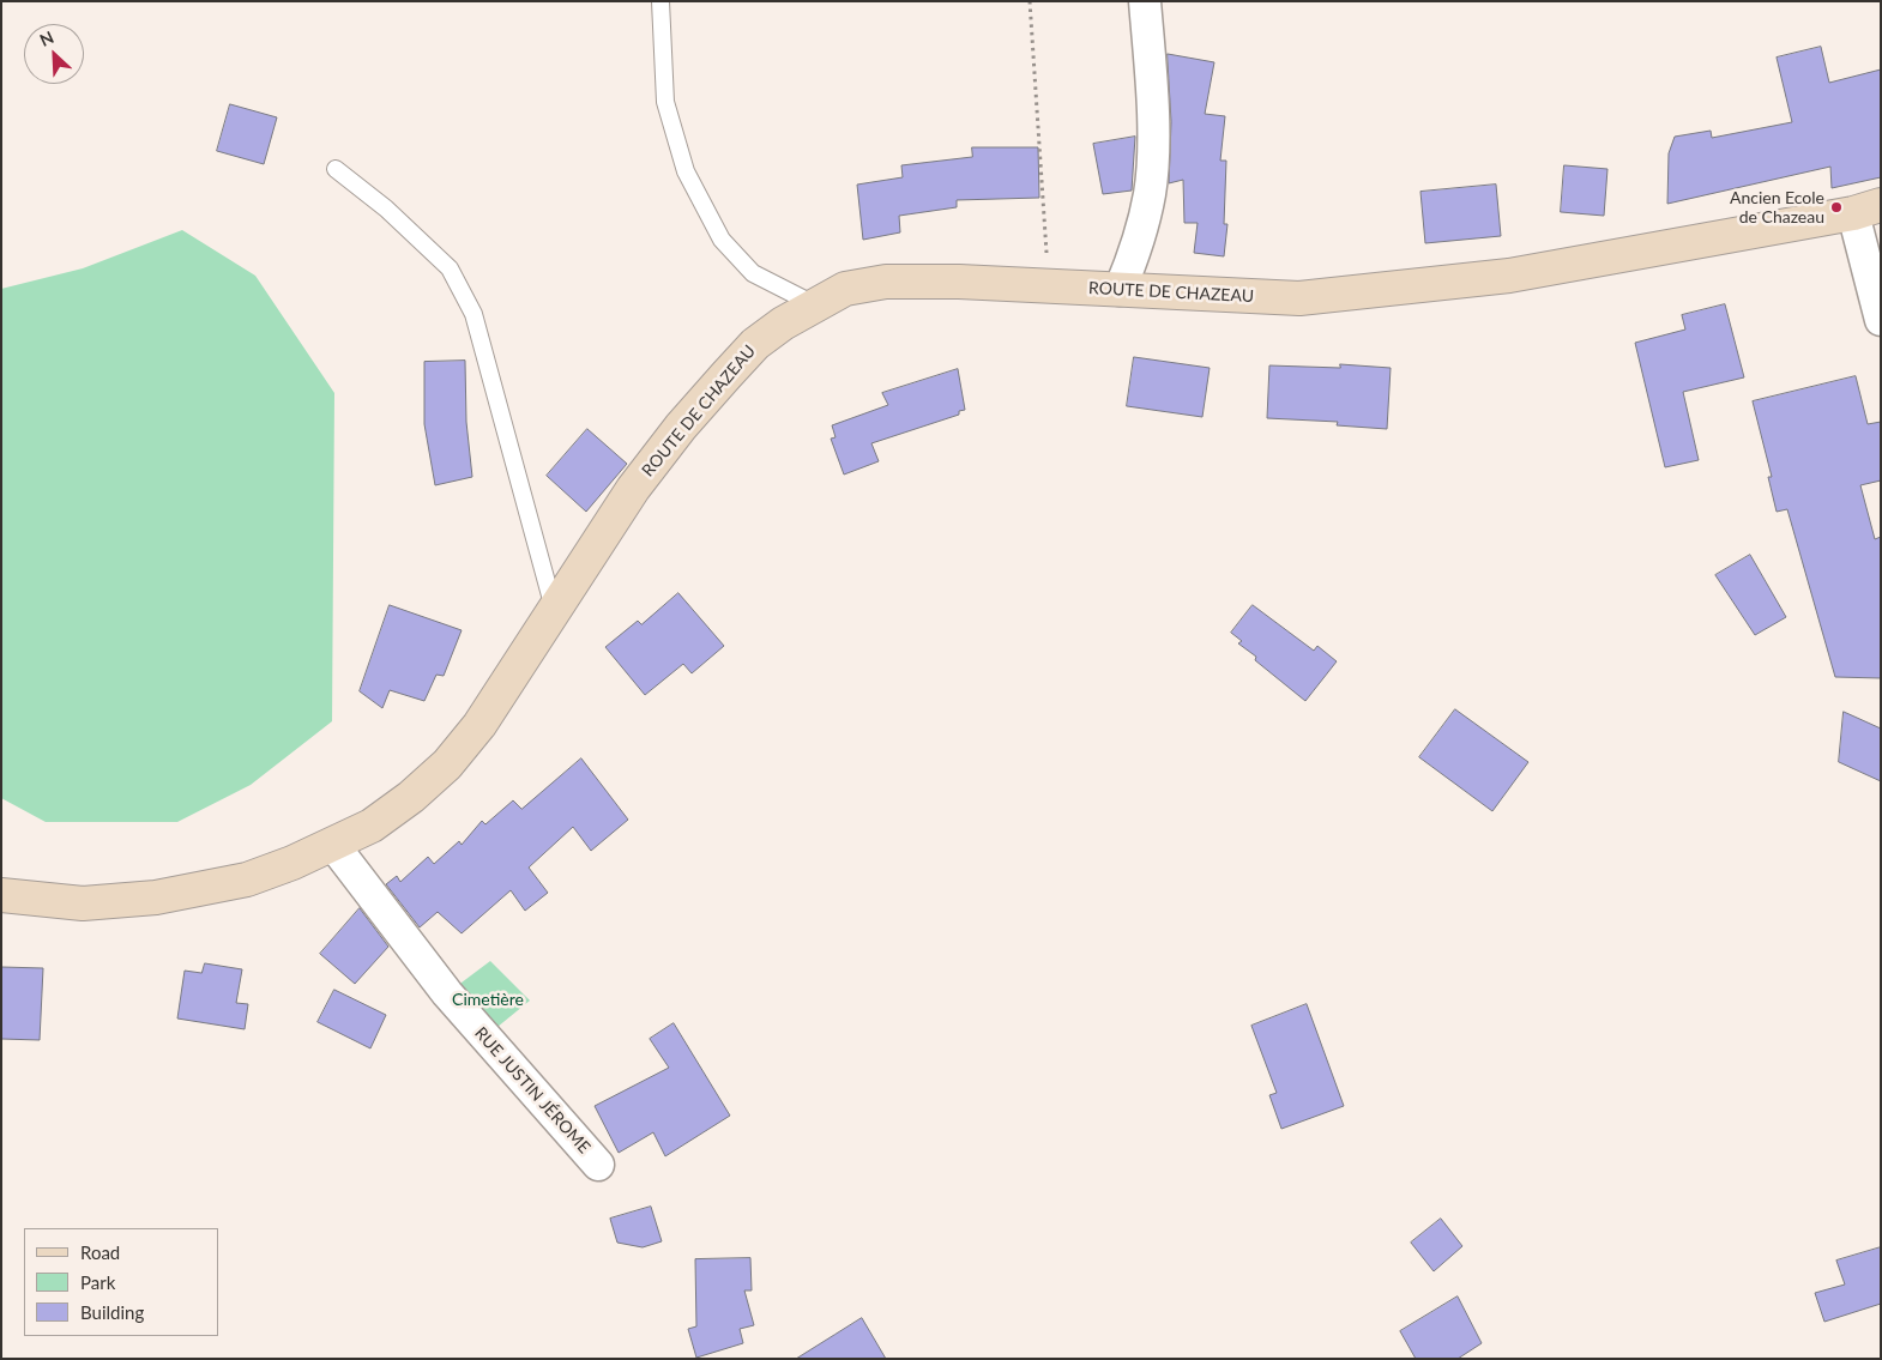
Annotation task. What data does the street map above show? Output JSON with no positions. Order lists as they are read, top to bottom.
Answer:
{
  "streets": {
    "main road": ["ROUTE DE CHAZEAU"],
    "street": ["RUE JUSTIN JÉROME"]
  },
  "crossings": [
    ["ROUTE DE CHAZEAU", "RUE JUSTIN JÉROME"]
  ],
  "parks": ["Cimetière"],
  "places": ["Ancien Ecole de Chazeau"],
  "legend": ["Road", "Park", "Building"],
  "north": "top left"
}
